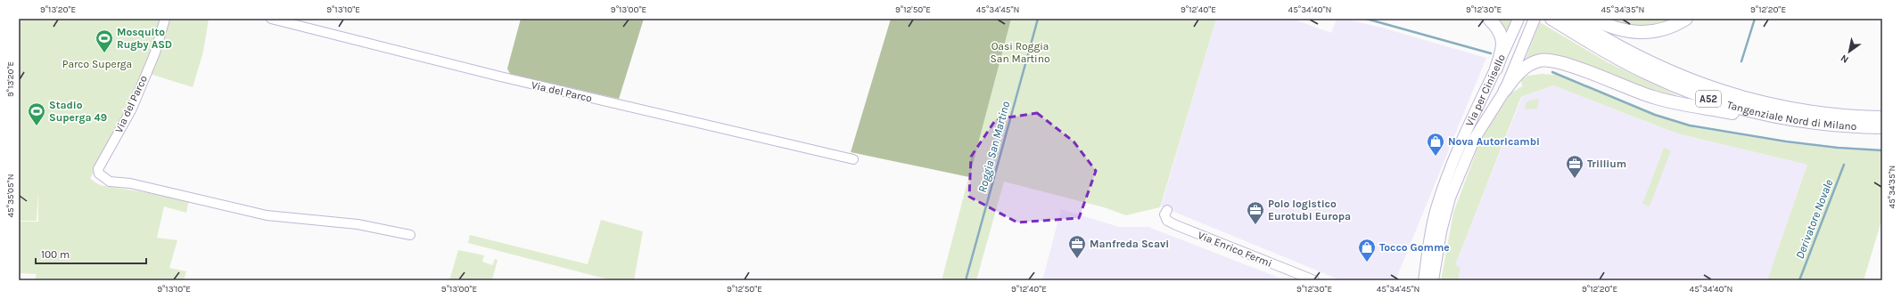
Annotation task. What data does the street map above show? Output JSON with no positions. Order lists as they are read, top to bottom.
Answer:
{
  "streets": {
    "highway": ["A52", "Tangenziale Nord di Milano"],
    "main road": ["Via per Cinisello"],
    "street": ["Via del Parco", "Via Enrico Fermi"]
  },
  "crossings": [
    ["Via per Cinisello", "A52"],
    ["A52", "Tangenziale Nord di Milano"]
  ],
  "water": ["Roggia San Martino", "Derivatore Novale"],
  "parks": ["Oasi Roggia San Martino", "Parco Superga"],
  "places": {
    "sports": ["Mosquito Rugby ASD", "Stadio Superga 49"],
    "shop": ["Nova Autoricambi", "Tocco Gomme"],
    "office": ["Trillium", "Polo logistico Eurotubi Europa", "Manfreda Scavi"]
  },
  "scale_bar": "100 m",
  "north": "bottom left",
  "coordinates": [
    "9°13'20\"E",
    "9°13'10\"E",
    "9°13'00\"E",
    "9°12'50\"E",
    "45°34'45\"N",
    "9°12'40\"E",
    "45°34'40\"N",
    "9°12'30\"E",
    "45°34'35\"N",
    "9°12'20\"E",
    "45°35'05\"N"
  ]
}
